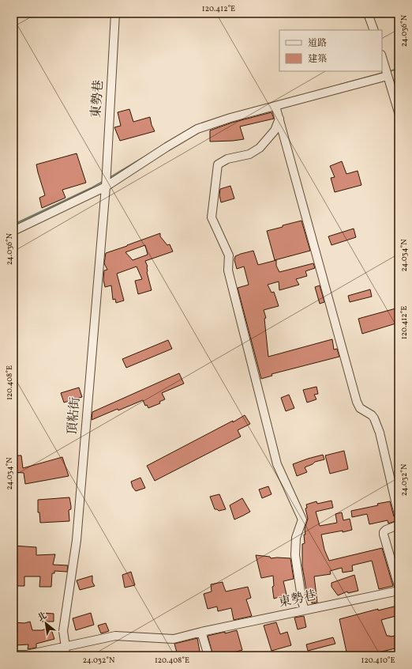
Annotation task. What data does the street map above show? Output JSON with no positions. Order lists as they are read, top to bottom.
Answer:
{
  "streets": {
    "street": ["東勢巷", "頂粘街"]
  },
  "crossings": [
    ["東勢巷", "頂粘街"]
  ],
  "legend": ["道路", "建築"],
  "north": "top left",
  "coordinates": [
    "120.412°E",
    "24.036°N",
    "24.034°N",
    "120.408°E",
    "24.032°N",
    "120.410°E"
  ]
}
